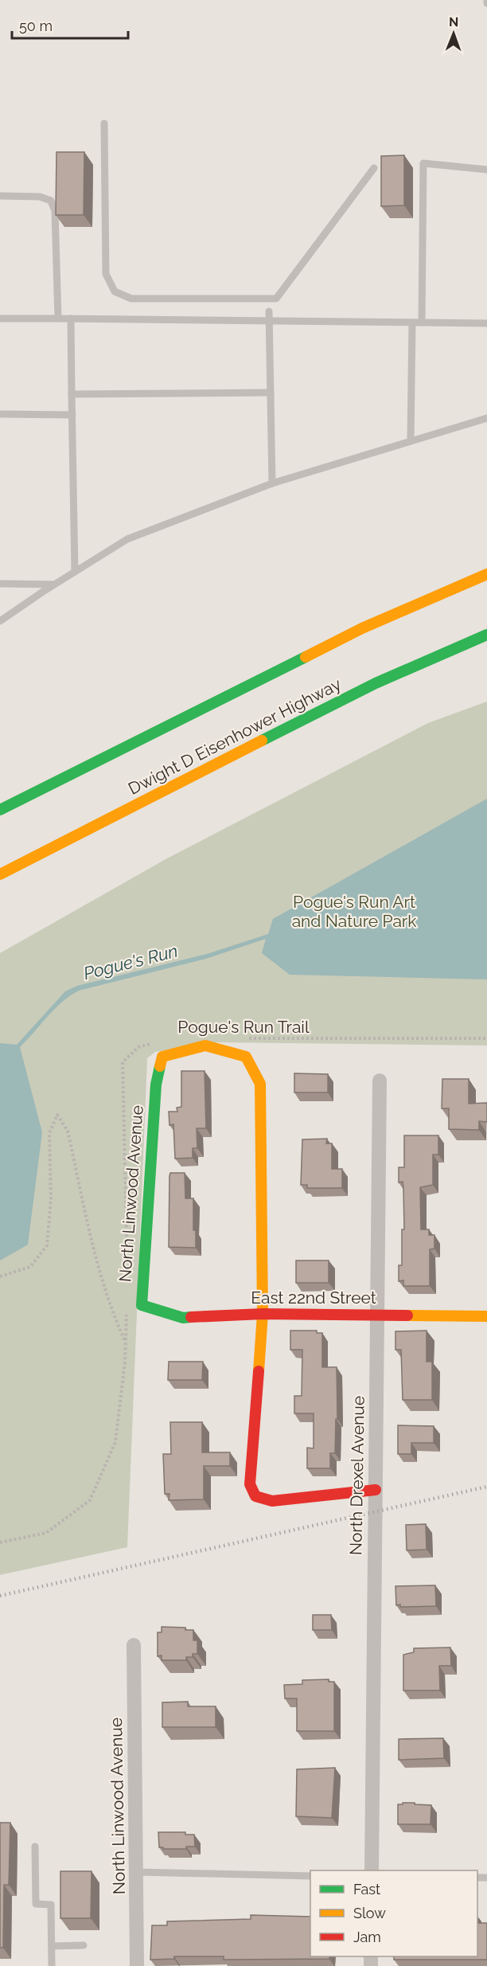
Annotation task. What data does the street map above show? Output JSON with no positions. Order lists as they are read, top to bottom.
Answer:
{
  "streets": {
    "main road": ["Dwight D Eisenhower Highway", "North Linwood Avenue", "East 22nd Street"],
    "street": ["North Drexel Avenue"],
    "path": ["Pogue's Run Trail"]
  },
  "crossings": [
    ["North Linwood Avenue", "East 22nd Street"],
    ["East 22nd Street", "North Drexel Avenue"]
  ],
  "water": ["Pogue's Run"],
  "parks": ["Pogue's Run Art and Nature Park"],
  "legend": ["Fast", "Slow", "Jam"],
  "scale_bar": "50 m",
  "north": "top"
}
